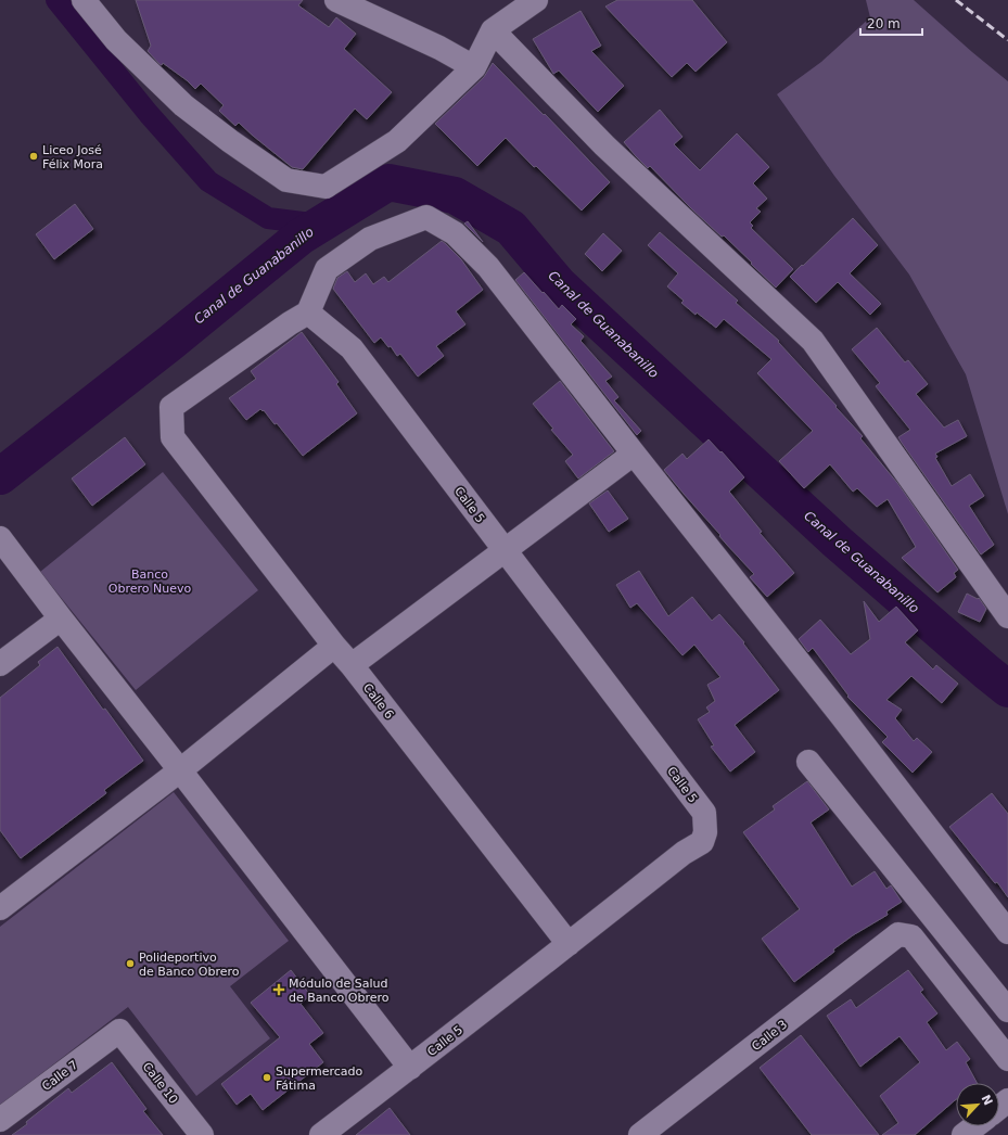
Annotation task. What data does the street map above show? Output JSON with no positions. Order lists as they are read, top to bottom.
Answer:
{
  "streets": {
    "street": [
      "Calle 5",
      "Calle 6",
      "Calle 3",
      "Calle 7",
      "Calle 10"
    ]
  },
  "crossings": [
    ["Calle 5", "Calle 6"],
    ["Calle 7", "Calle 10"]
  ],
  "water": ["Canal de Guanabanillo"],
  "parks": ["Banco Obrero Nuevo"],
  "places": {
    "other": ["Liceo José Félix Mora", "Polideportivo de Banco Obrero", "Supermercado Fátima"],
    "health": ["Módulo de Salud de Banco Obrero"]
  },
  "scale_bar": "20 m",
  "north": "top right"
}
